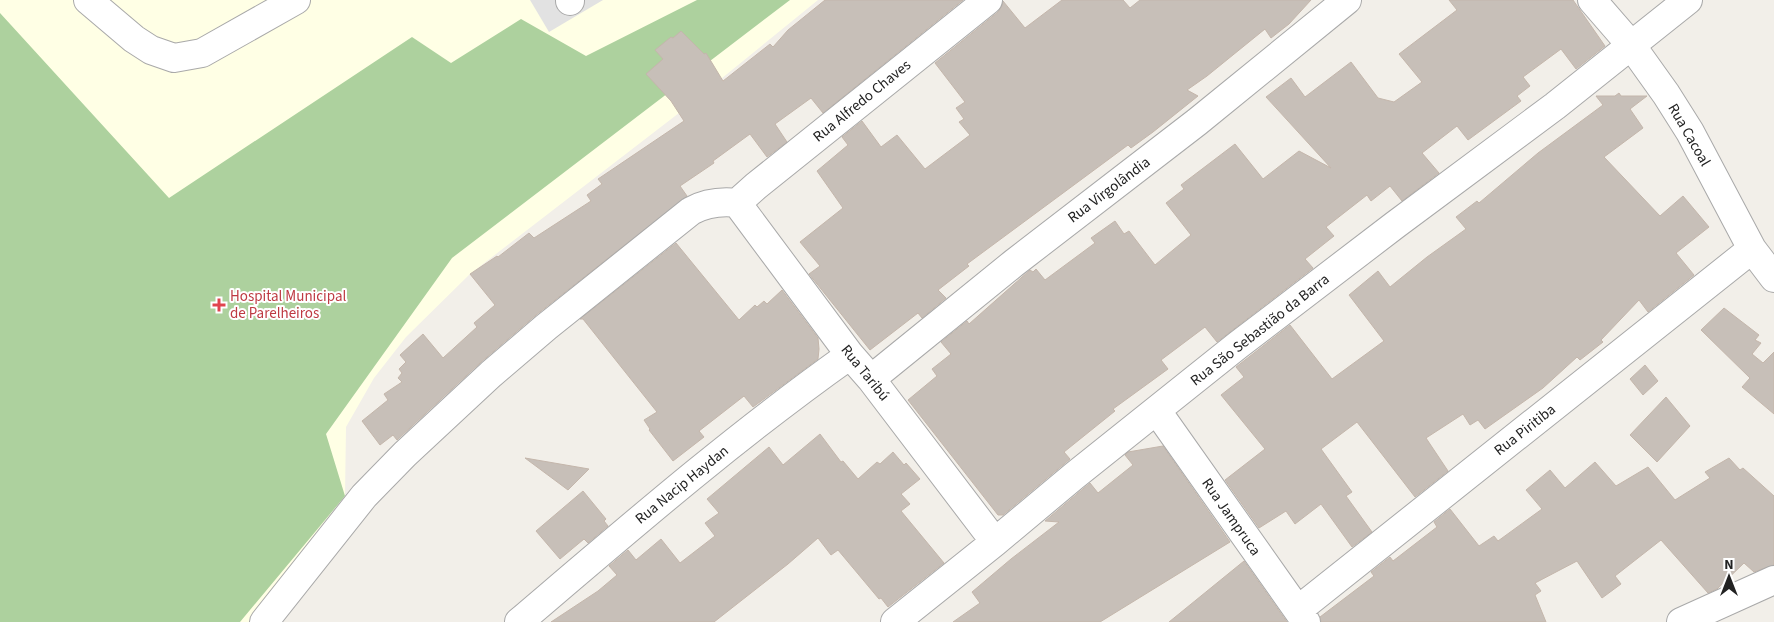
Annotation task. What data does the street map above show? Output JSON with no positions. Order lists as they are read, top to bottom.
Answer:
{
  "streets": {
    "street": [
      "Rua Alfredo Chaves",
      "Rua Cacoal",
      "Rua Virgolândia",
      "Rua São Sebastião da Barra",
      "Rua Taribú",
      "Rua Piritiba",
      "Rua Nacip Haydan",
      "Rua Jampruca"
    ]
  },
  "crossings": [
    ["Rua Alfredo Chaves", "Rua Taribú"],
    ["Rua Cacoal", "Rua São Sebastião da Barra"],
    ["Rua Cacoal", "Rua Piritiba"],
    ["Rua Virgolândia", "Rua Taribú"],
    ["Rua São Sebastião da Barra", "Rua Taribú"],
    ["Rua São Sebastião da Barra", "Rua Jampruca"],
    ["Rua Taribú", "Rua Nacip Haydan"],
    ["Rua Piritiba", "Rua Jampruca"]
  ],
  "places": {
    "health": ["Hospital Municipal de Parelheiros"]
  },
  "north": "top"
}
